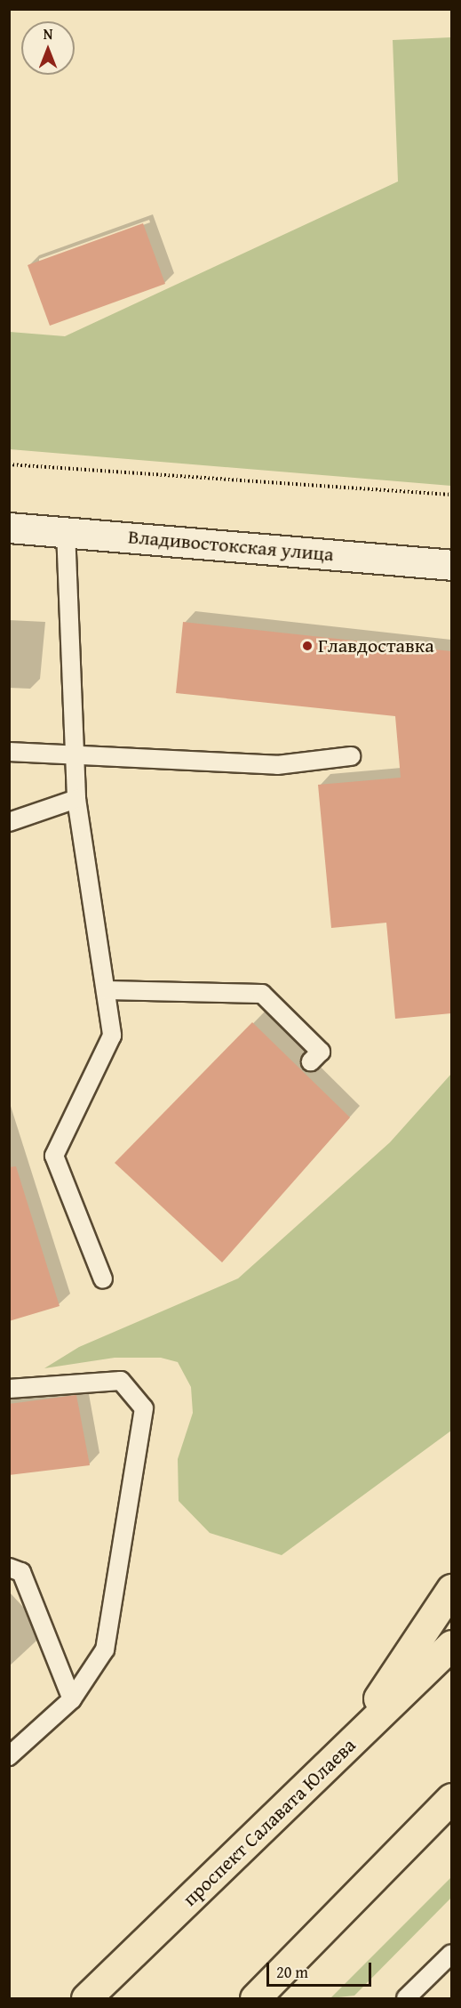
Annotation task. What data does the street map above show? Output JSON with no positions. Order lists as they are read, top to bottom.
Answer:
{
  "streets": {
    "main road": ["проспект Салавата Юлаева"],
    "street": ["Владивостокская улица"]
  },
  "places": ["Главдоставка"],
  "scale_bar": "20 m",
  "north": "top"
}
